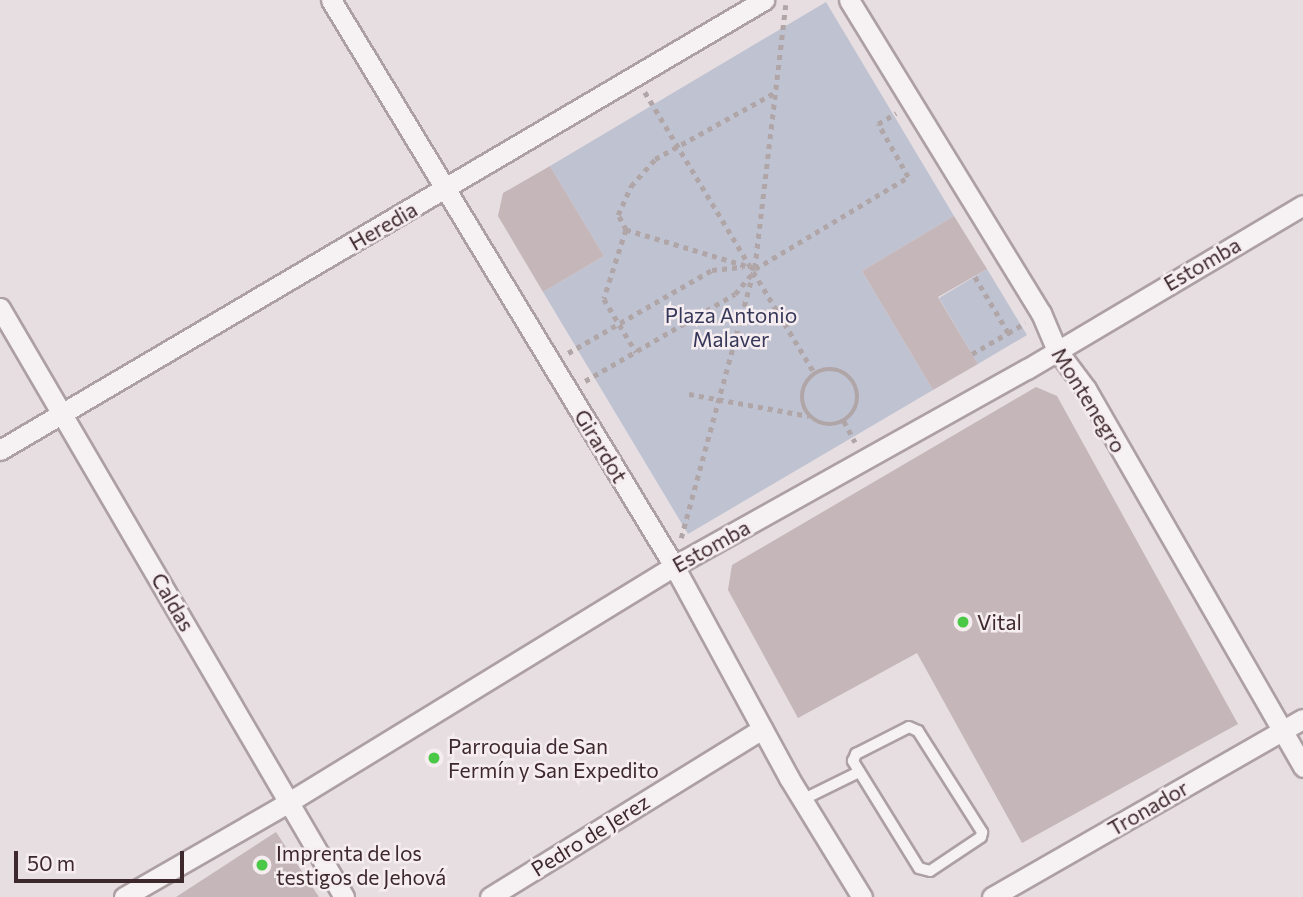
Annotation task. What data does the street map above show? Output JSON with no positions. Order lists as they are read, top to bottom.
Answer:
{
  "streets": {
    "street": [
      "Heredia",
      "Estomba",
      "Montenegro",
      "Girardot",
      "Caldas",
      "Tronador",
      "Pedro de Jerez"
    ]
  },
  "crossings": [
    ["Heredia", "Girardot"],
    ["Heredia", "Caldas"],
    ["Estomba", "Montenegro"],
    ["Estomba", "Girardot"],
    ["Estomba", "Caldas"],
    ["Montenegro", "Tronador"],
    ["Girardot", "Pedro de Jerez"]
  ],
  "parks": ["Plaza Antonio Malaver"],
  "places": ["Vital", "Parroquia de San Fermín y San Expedito", "Imprenta de los testigos de Jehová"],
  "scale_bar": "50 m"
}
